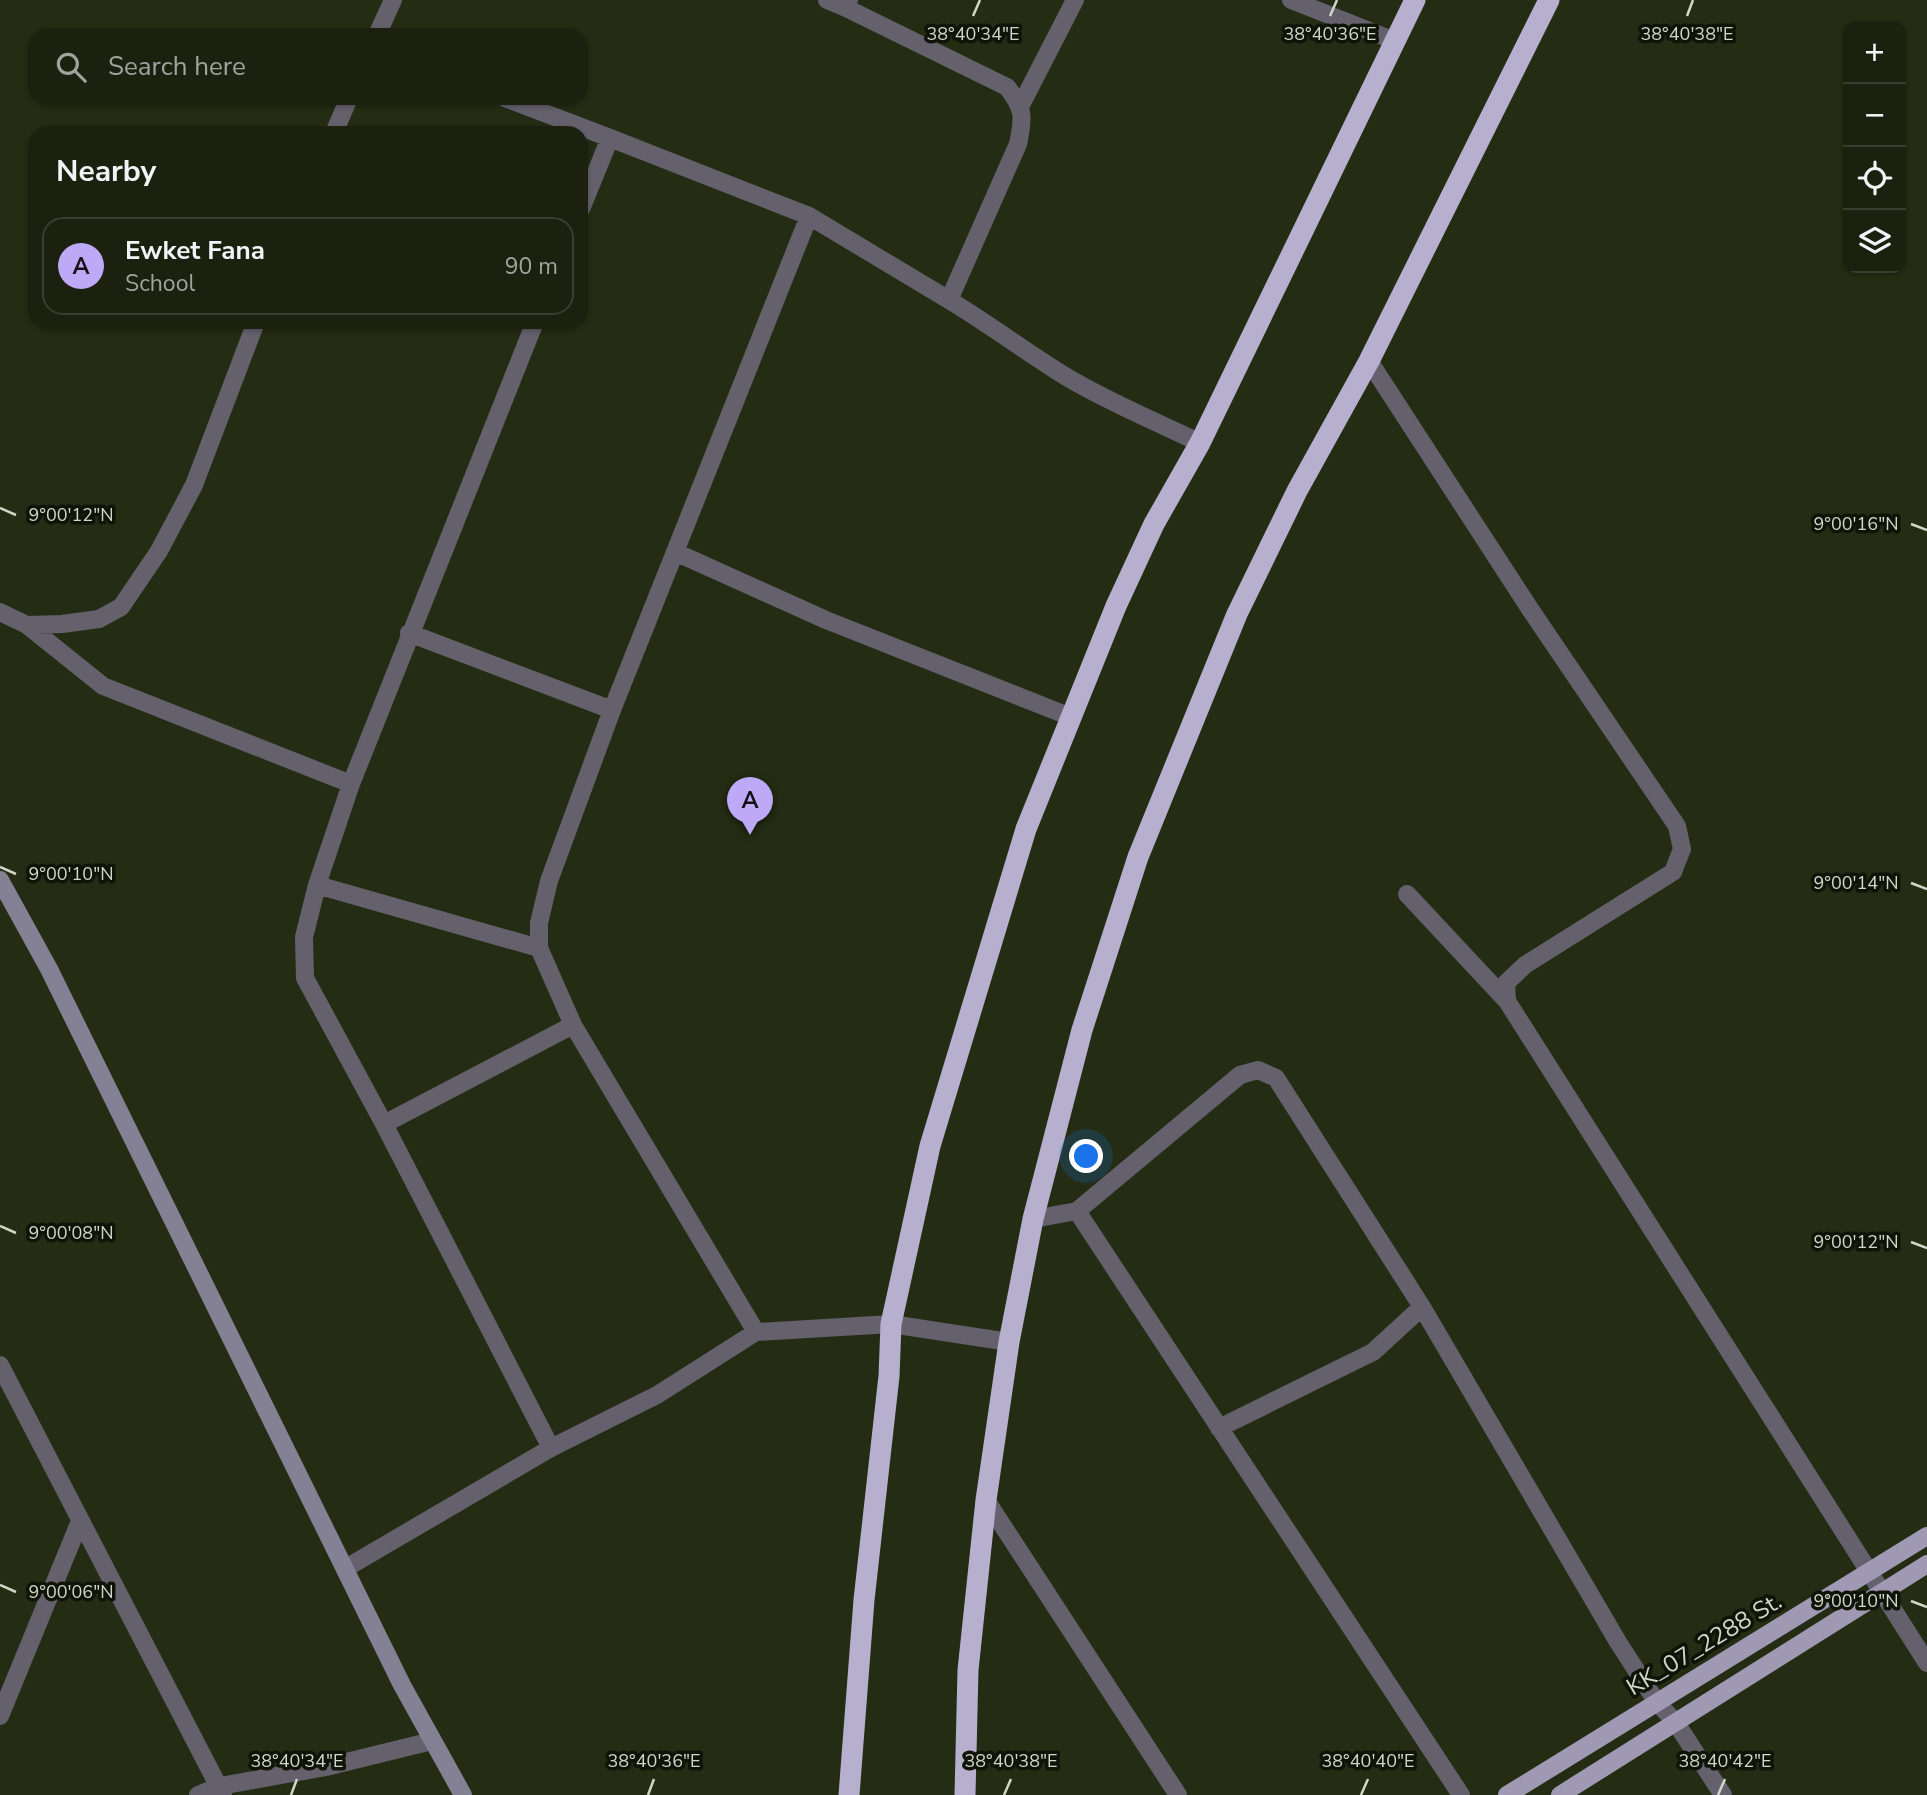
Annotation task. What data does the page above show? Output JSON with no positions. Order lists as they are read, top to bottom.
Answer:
{
  "streets": {
    "main road": ["KK_07_2288 St."]
  },
  "page": {
    "map_buttons": ["+", "−"],
    "search": "Search here",
    "heading": "Nearby",
    "list": [
      {
        "mark": "A",
        "name": "Ewket Fana",
        "note": "School",
        "value": "90 m"
      }
    ],
    "pins": "A"
  },
  "coordinates": [
    "38°40'34\"E",
    "38°40'36\"E",
    "38°40'38\"E",
    "9°00'12\"N",
    "9°00'16\"N",
    "9°00'10\"N",
    "9°00'14\"N",
    "9°00'08\"N",
    "9°00'06\"N",
    "38°40'40\"E",
    "38°40'42\"E"
  ]
}
